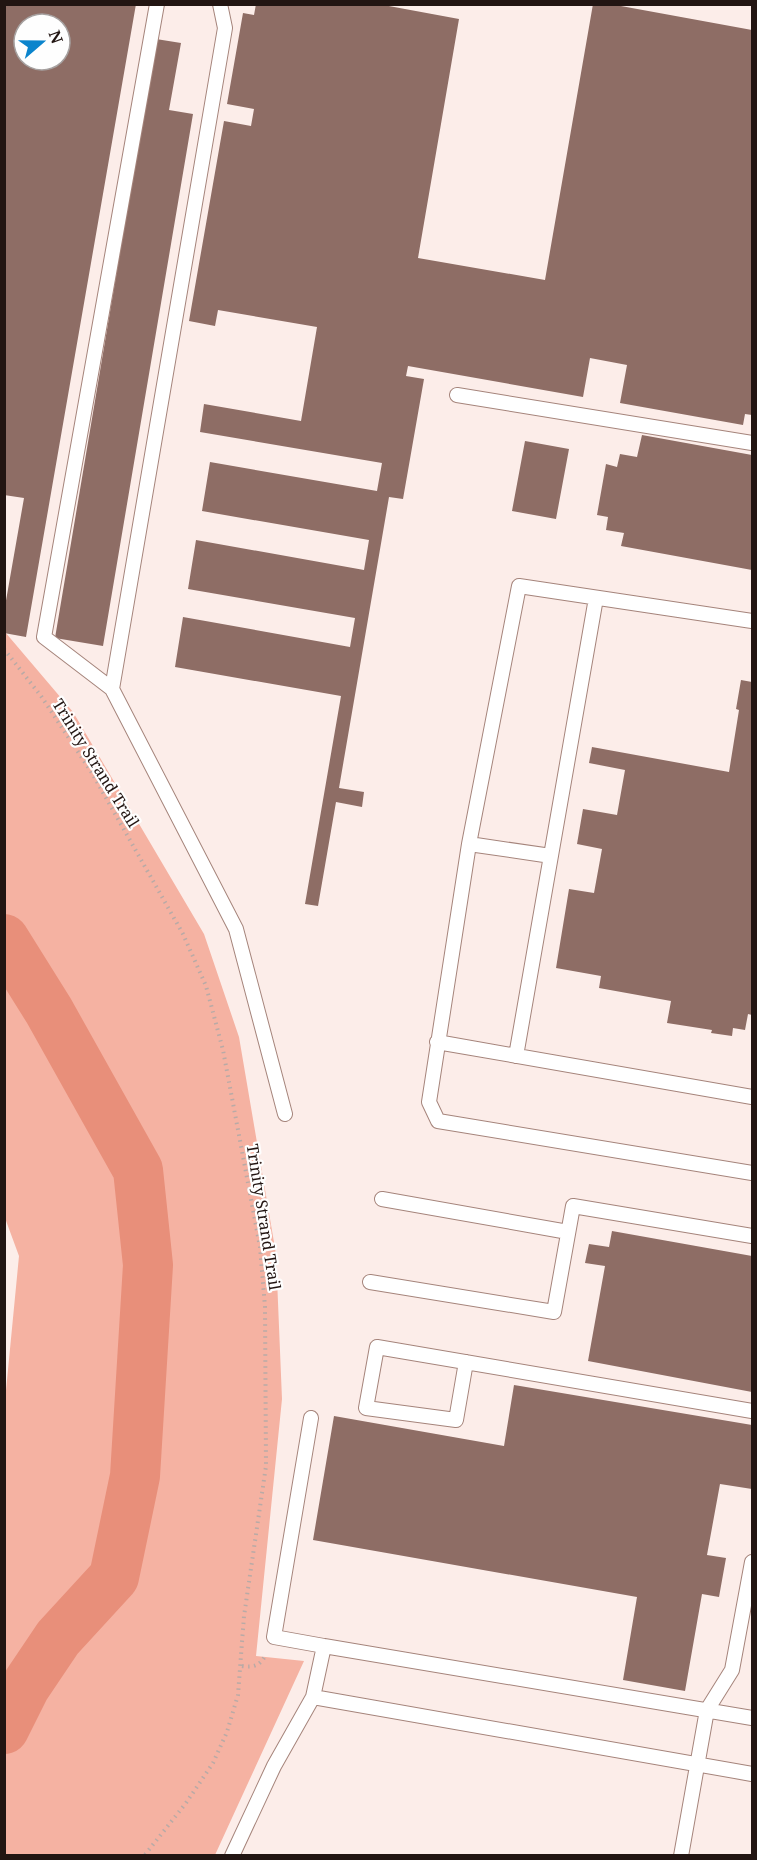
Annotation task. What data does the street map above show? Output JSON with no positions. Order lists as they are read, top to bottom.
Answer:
{
  "streets": {
    "path": ["Trinity Strand Trail"]
  },
  "north": "right"
}
